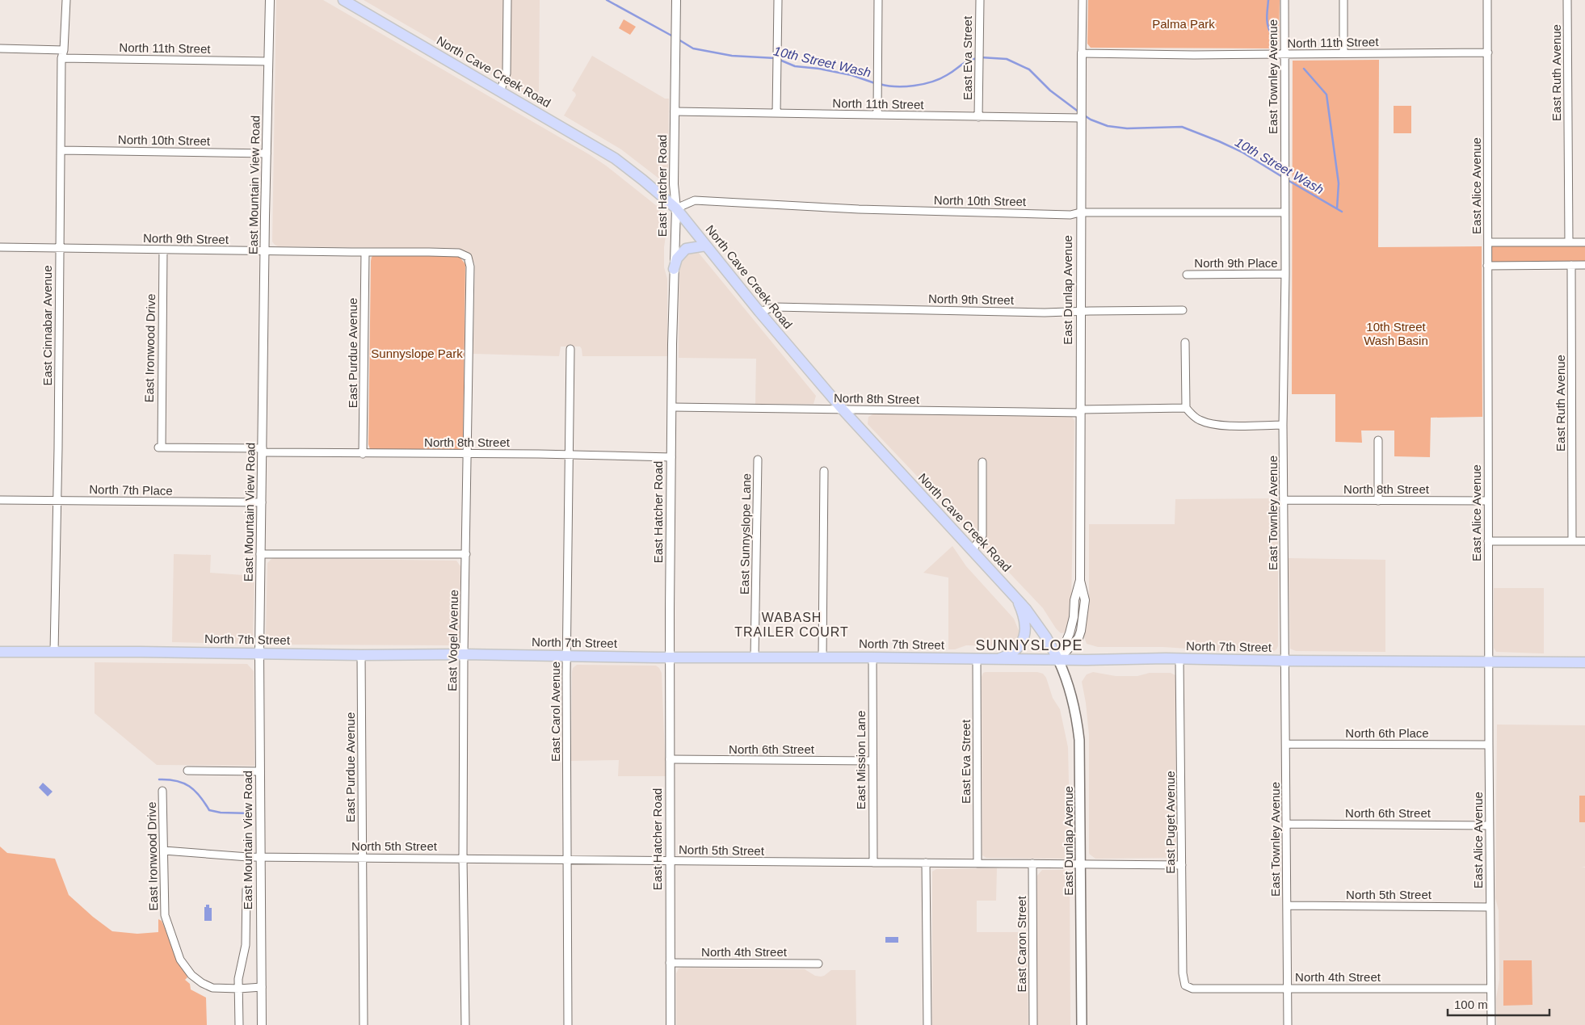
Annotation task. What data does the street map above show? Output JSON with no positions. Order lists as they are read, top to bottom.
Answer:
{
  "streets": {
    "main road": ["North Cave Creek Road", "East Dunlap Avenue", "North 7th Street"],
    "street": [
      "North 11th Street",
      "East Eva Street",
      "East Ruth Avenue",
      "East Townley Avenue",
      "North 10th Street",
      "East Mountain View Road",
      "East Hatcher Road",
      "East Alice Avenue",
      "North 9th Street",
      "North 9th Place",
      "East Cinnabar Avenue",
      "East Ironwood Drive",
      "East Purdue Avenue",
      "North 8th Street",
      "North 7th Place",
      "East Sunnyslope Lane",
      "East Vogel Avenue",
      "East Carol Avenue",
      "North 6th Place",
      "North 6th Street",
      "East Mission Lane",
      "East Puget Avenue",
      "North 5th Street",
      "East Caron Street",
      "North 4th Street"
    ]
  },
  "crossings": [
    ["North 11th Street", "East Eva Street"],
    ["North 11th Street", "East Townley Avenue"],
    ["North 11th Street", "East Mountain View Road"],
    ["North 11th Street", "East Hatcher Road"],
    ["North 11th Street", "East Alice Avenue"],
    ["North 11th Street", "East Dunlap Avenue"],
    ["North 11th Street", "East Cinnabar Avenue"],
    ["East Eva Street", "North 7th Street"],
    ["East Eva Street", "North 5th Street"],
    ["North Cave Creek Road", "North 10th Street"],
    ["North Cave Creek Road", "East Hatcher Road"],
    ["North Cave Creek Road", "North 9th Street"],
    ["North Cave Creek Road", "East Dunlap Avenue"],
    ["North Cave Creek Road", "North 8th Street"],
    ["North Cave Creek Road", "North 7th Street"],
    ["East Townley Avenue", "North 10th Street"],
    ["East Townley Avenue", "North 9th Place"],
    ["East Townley Avenue", "North 8th Street"],
    ["East Townley Avenue", "North 7th Street"],
    ["East Townley Avenue", "North 6th Place"],
    ["East Townley Avenue", "North 6th Street"],
    ["East Townley Avenue", "North 5th Street"],
    ["East Townley Avenue", "North 4th Street"],
    ["North 10th Street", "East Mountain View Road"],
    ["North 10th Street", "East Hatcher Road"],
    ["North 10th Street", "East Dunlap Avenue"],
    ["North 10th Street", "East Cinnabar Avenue"],
    ["East Mountain View Road", "North 9th Street"],
    ["East Mountain View Road", "North 8th Street"],
    ["East Mountain View Road", "North 7th Place"],
    ["East Mountain View Road", "North 7th Street"],
    ["East Mountain View Road", "North 5th Street"],
    ["East Hatcher Road", "North 8th Street"],
    ["East Hatcher Road", "North 7th Street"],
    ["East Hatcher Road", "North 6th Street"],
    ["East Hatcher Road", "North 5th Street"],
    ["East Hatcher Road", "North 4th Street"],
    ["East Alice Avenue", "North 8th Street"],
    ["East Alice Avenue", "North 7th Street"],
    ["East Alice Avenue", "North 6th Place"],
    ["East Alice Avenue", "North 6th Street"],
    ["East Alice Avenue", "North 5th Street"],
    ["East Alice Avenue", "North 4th Street"],
    ["North 9th Street", "East Dunlap Avenue"],
    ["North 9th Street", "East Cinnabar Avenue"],
    ["North 9th Street", "East Ironwood Drive"],
    ["North 9th Street", "East Purdue Avenue"],
    ["North 9th Street", "East Vogel Avenue"],
    ["East Dunlap Avenue", "North 8th Street"],
    ["East Dunlap Avenue", "North 7th Street"],
    ["East Dunlap Avenue", "North 5th Street"],
    ["East Cinnabar Avenue", "North 7th Place"],
    ["East Cinnabar Avenue", "North 7th Street"],
    ["East Ironwood Drive", "North 8th Street"],
    ["East Ironwood Drive", "North 5th Street"],
    ["East Purdue Avenue", "North 8th Street"],
    ["East Purdue Avenue", "North 7th Street"],
    ["East Purdue Avenue", "North 5th Street"],
    ["North 8th Street", "East Vogel Avenue"],
    ["North 8th Street", "East Carol Avenue"],
    ["East Sunnyslope Lane", "North 7th Street"],
    ["North 7th Street", "East Vogel Avenue"],
    ["North 7th Street", "East Carol Avenue"],
    ["North 7th Street", "East Mission Lane"],
    ["North 7th Street", "East Puget Avenue"],
    ["East Vogel Avenue", "North 5th Street"],
    ["East Carol Avenue", "North 5th Street"],
    ["North 6th Street", "East Mission Lane"],
    ["East Mission Lane", "North 5th Street"],
    ["East Puget Avenue", "North 5th Street"],
    ["East Puget Avenue", "North 4th Street"],
    ["North 5th Street", "East Caron Street"]
  ],
  "districts": ["WABASH TRAILER COURT", "SUNNYSLOPE"],
  "water": ["10th Street Wash"],
  "parks": ["Palma Park", "10th Street Wash Basin", "Sunnyslope Park"],
  "scale_bar": "100 m"
}
